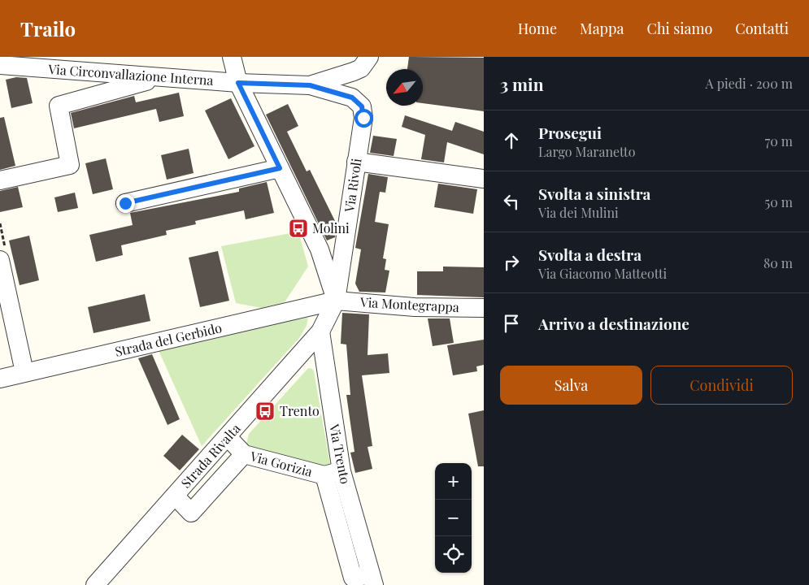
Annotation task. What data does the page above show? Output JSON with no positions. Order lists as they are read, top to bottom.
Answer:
{
  "streets": {
    "street": [
      "Via Circonvallazione Interna",
      "Via Rivoli",
      "Via Montegrappa",
      "Strada del Gerbido",
      "Via Trento",
      "Strada Rivalta",
      "Via Gorizia"
    ]
  },
  "crossings": [
    ["Via Circonvallazione Interna", "Via Rivoli"],
    ["Via Rivoli", "Via Montegrappa"],
    ["Via Rivoli", "Strada del Gerbido"],
    ["Via Rivoli", "Strada Rivalta"],
    ["Via Montegrappa", "Strada del Gerbido"],
    ["Via Montegrappa", "Strada Rivalta"],
    ["Strada del Gerbido", "Strada Rivalta"],
    ["Via Trento", "Strada Rivalta"],
    ["Via Trento", "Via Gorizia"],
    ["Strada Rivalta", "Via Gorizia"]
  ],
  "places": {
    "bus stop": ["Molini", "Trento"]
  },
  "north": "bottom left",
  "page": {
    "header": "Trailo",
    "nav": [
      "Home",
      "Mappa",
      "Chi siamo",
      "Contatti"
    ],
    "heading": ["3 min", "A piedi · 200 m"],
    "list": [
      ["Prosegui", "Largo Maranetto", "70 m"],
      ["Svolta a sinistra", "Via dei Mulini", "50 m"],
      ["Svolta a destra", "Via Giacomo Matteotti", "80 m"],
      "Arrivo a destinazione"
    ],
    "buttons": ["Salva", "Condividi"],
    "map_buttons": ["+", "−"]
  }
}
